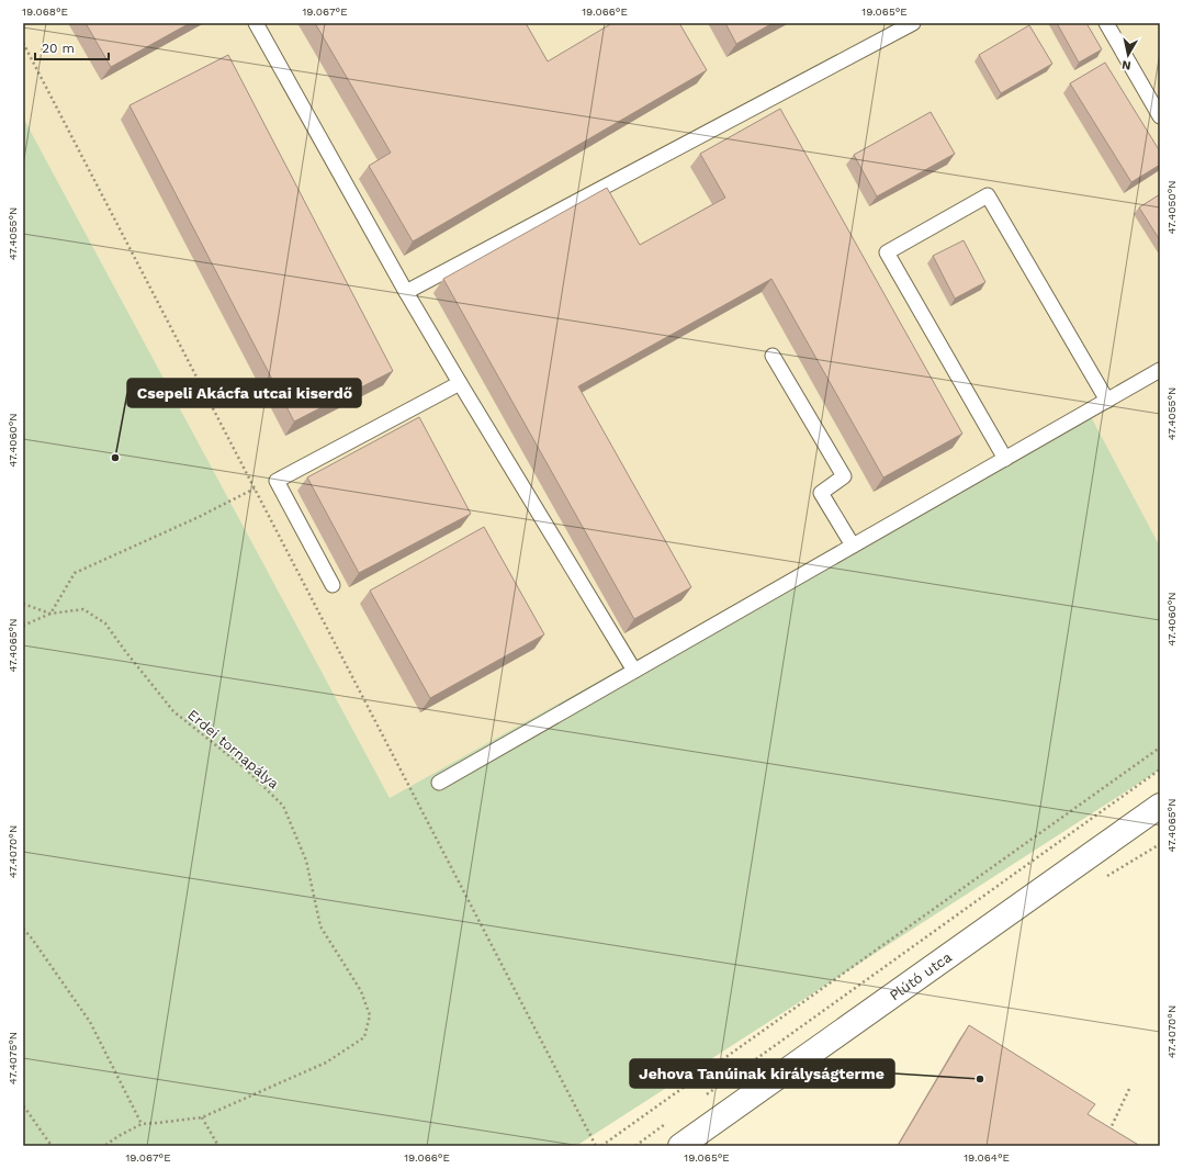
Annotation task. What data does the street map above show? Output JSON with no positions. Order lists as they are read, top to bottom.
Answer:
{
  "streets": {
    "street": ["Plútó utca"],
    "path": ["Erdei tornapálya"]
  },
  "places": ["Csepeli Akácfa utcai kiserdő", "Jehova Tanúinak királyságterme"],
  "scale_bar": "20 m",
  "north": "bottom",
  "coordinates": [
    "19.068°E",
    "19.067°E",
    "19.066°E",
    "19.065°E",
    "47.4050°N",
    "47.4055°N",
    "47.4060°N",
    "47.4065°N",
    "47.4070°N",
    "47.4075°N",
    "19.064°E"
  ]
}
